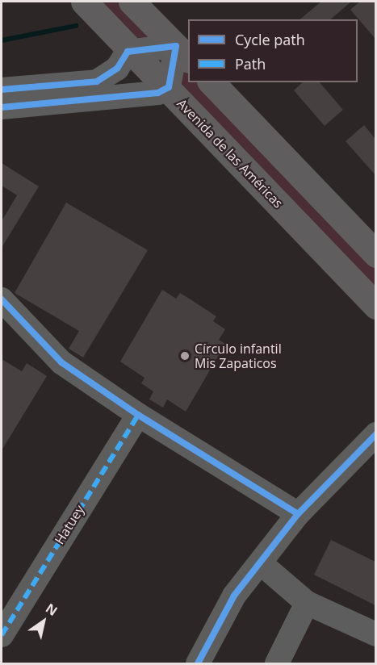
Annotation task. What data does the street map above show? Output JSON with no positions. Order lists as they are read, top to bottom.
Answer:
{
  "streets": {
    "main road": ["Avenida de las Américas"],
    "street": ["Hatuey"]
  },
  "places": ["Círculo infantil Mis Zapaticos"],
  "legend": ["Cycle path", "Path"],
  "north": "top right"
}
